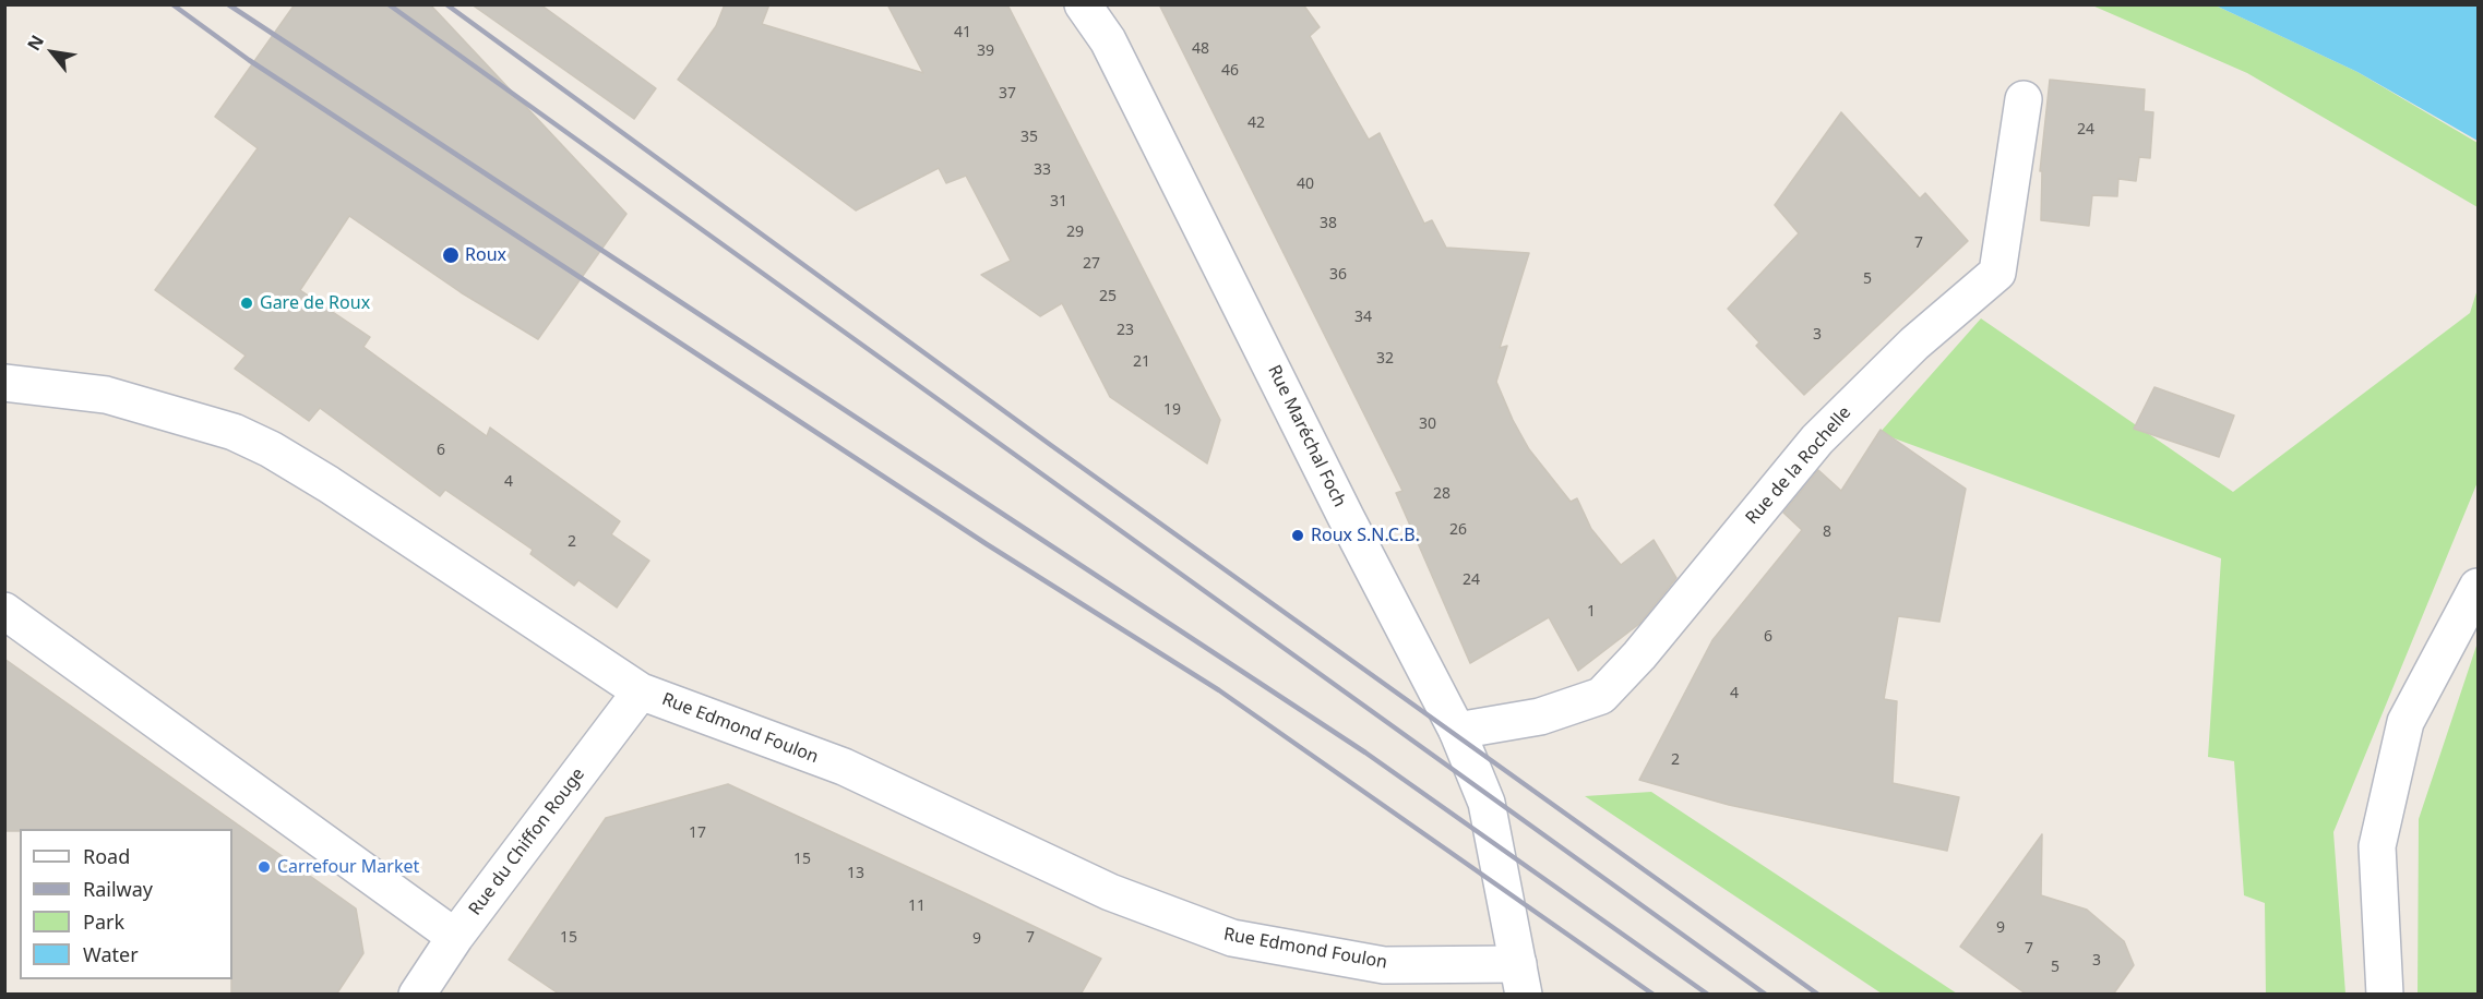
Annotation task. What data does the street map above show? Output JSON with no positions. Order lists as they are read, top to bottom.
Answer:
{
  "streets": {
    "street": [
      "Rue Maréchal Foch",
      "Rue de la Rochelle",
      "Rue Edmond Foulon",
      "Rue du Chiffon Rouge"
    ]
  },
  "crossings": [
    ["Rue Maréchal Foch", "Rue de la Rochelle"],
    ["Rue Maréchal Foch", "Rue Edmond Foulon"],
    ["Rue Edmond Foulon", "Rue du Chiffon Rouge"]
  ],
  "places": [
    "Roux",
    "Gare de Roux",
    "Roux S.N.C.B.",
    "Carrefour Market"
  ],
  "house_numbers": [
    "41",
    "48",
    "39",
    "46",
    "37",
    "42",
    "24",
    "35",
    "33",
    "40",
    "31",
    "38",
    "29",
    "7",
    "27",
    "36",
    "5",
    "25",
    "34",
    "23",
    "3",
    "32",
    "21",
    "19",
    "30",
    "6",
    "4",
    "28",
    "26",
    "8",
    "2",
    "24",
    "1",
    "6",
    "4",
    "2",
    "17",
    "15",
    "13",
    "11",
    "9",
    "15",
    "7",
    "9",
    "7",
    "3",
    "5"
  ],
  "legend": [
    "Road",
    "Railway",
    "Park",
    "Water"
  ],
  "north": "top left"
}
